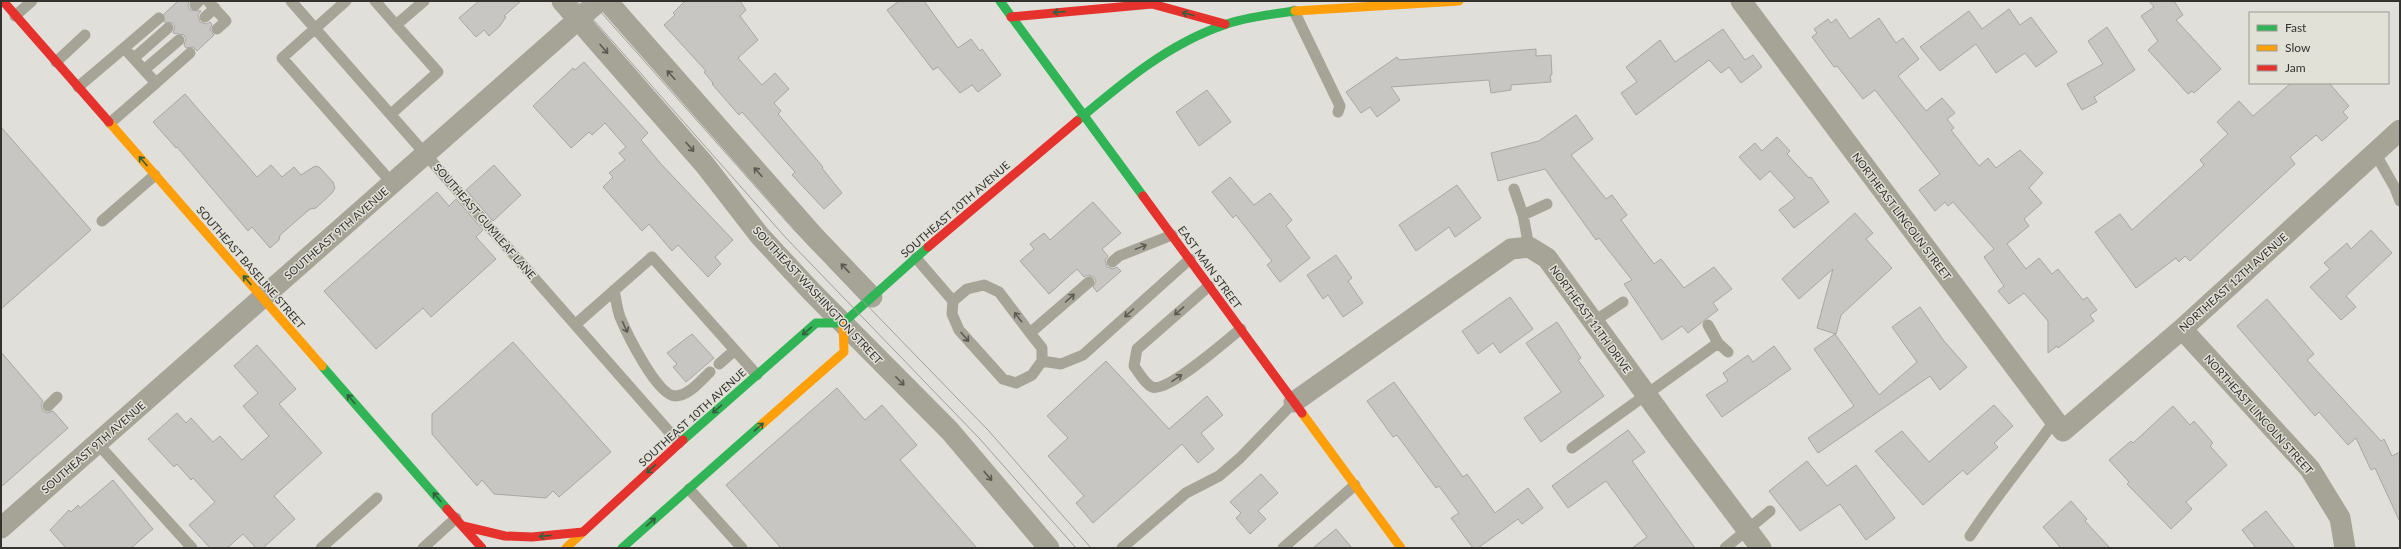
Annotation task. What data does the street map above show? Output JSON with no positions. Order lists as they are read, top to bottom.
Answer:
{
  "streets": {
    "main road": ["SOUTHEAST 10TH AVENUE", "SOUTHEAST BASELINE STREET", "EAST MAIN STREET"],
    "street": [
      "NORTHEAST LINCOLN STREET",
      "SOUTHEAST 9TH AVENUE",
      "NORTHEAST 12TH AVENUE",
      "SOUTHEAST WASHINGTON STREET",
      "NORTHEAST 11TH DRIVE"
    ],
    "lane": ["SOUTHEAST GUMLEAF LANE"]
  },
  "crossings": [
    ["SOUTHEAST 10TH AVENUE", "SOUTHEAST GUMLEAF LANE"],
    ["SOUTHEAST 10TH AVENUE", "EAST MAIN STREET"],
    ["SOUTHEAST 10TH AVENUE", "SOUTHEAST WASHINGTON STREET"],
    ["NORTHEAST LINCOLN STREET", "NORTHEAST 12TH AVENUE"],
    ["SOUTHEAST GUMLEAF LANE", "SOUTHEAST 9TH AVENUE"],
    ["SOUTHEAST 9TH AVENUE", "SOUTHEAST BASELINE STREET"],
    ["SOUTHEAST 9TH AVENUE", "SOUTHEAST WASHINGTON STREET"]
  ],
  "one_way": ["SOUTHEAST BASELINE STREET"],
  "legend": ["Fast", "Slow", "Jam"]
}
